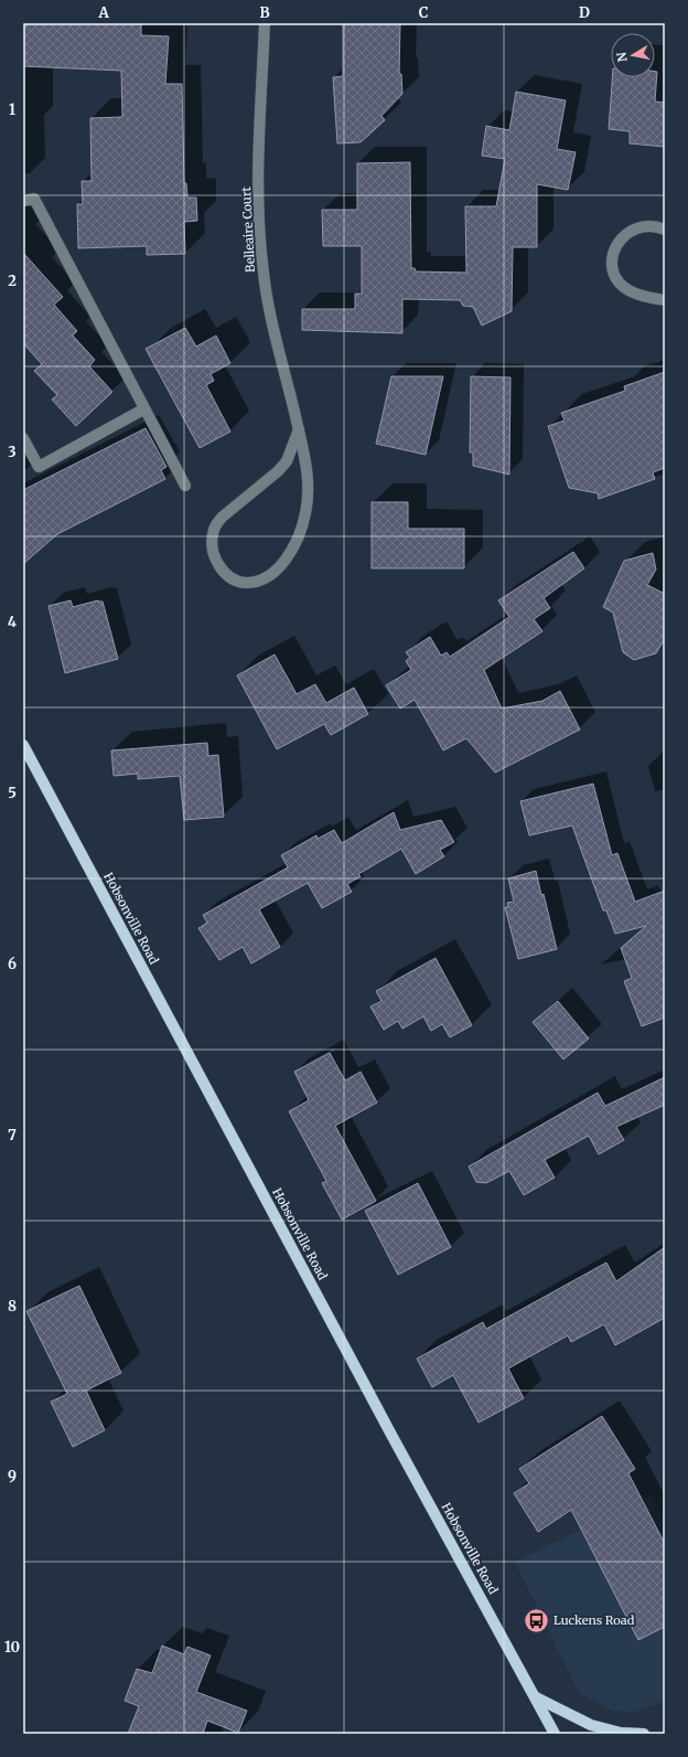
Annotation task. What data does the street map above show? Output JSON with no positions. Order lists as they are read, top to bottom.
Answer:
{
  "streets": {
    "main road": ["Hobsonville Road"],
    "street": ["Belleaire Court"]
  },
  "places": {
    "bus stop": ["Luckens Road"]
  },
  "north": "left",
  "grid": {
    "columns": [
      "A",
      "B",
      "C",
      "D"
    ],
    "rows": [
      "1",
      "2",
      "3",
      "4",
      "5",
      "6",
      "7",
      "8",
      "9",
      "10"
    ]
  }
}
